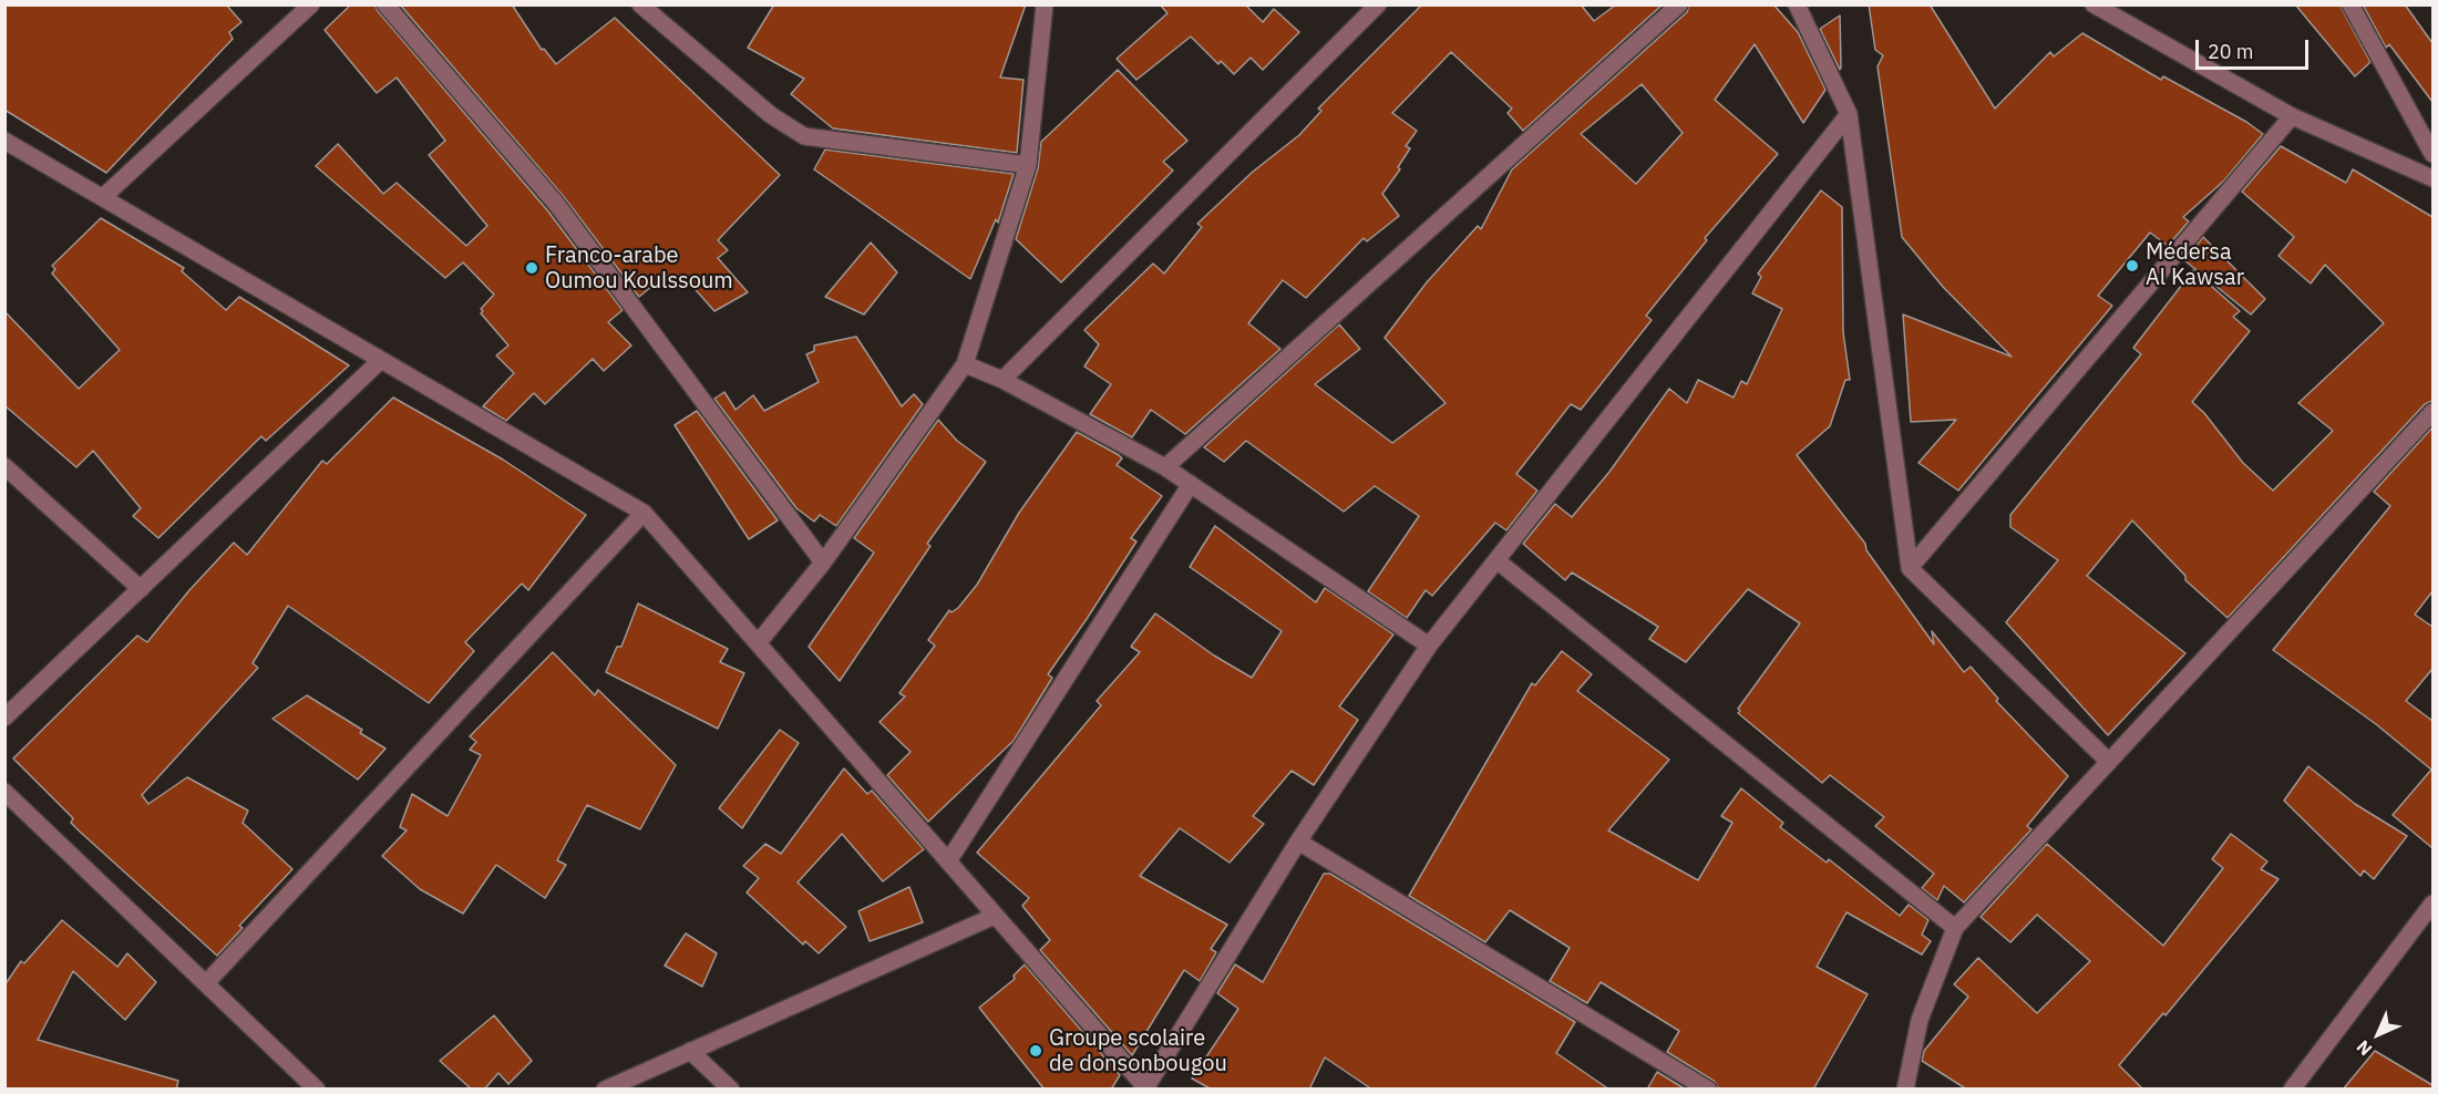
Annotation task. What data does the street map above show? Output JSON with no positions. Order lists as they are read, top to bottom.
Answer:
{
  "places": ["Médersa Al Kawsar", "Franco-arabe Oumou Koulssoum", "Groupe scolaire de donsonbougou"],
  "scale_bar": "20 m",
  "north": "bottom left"
}
